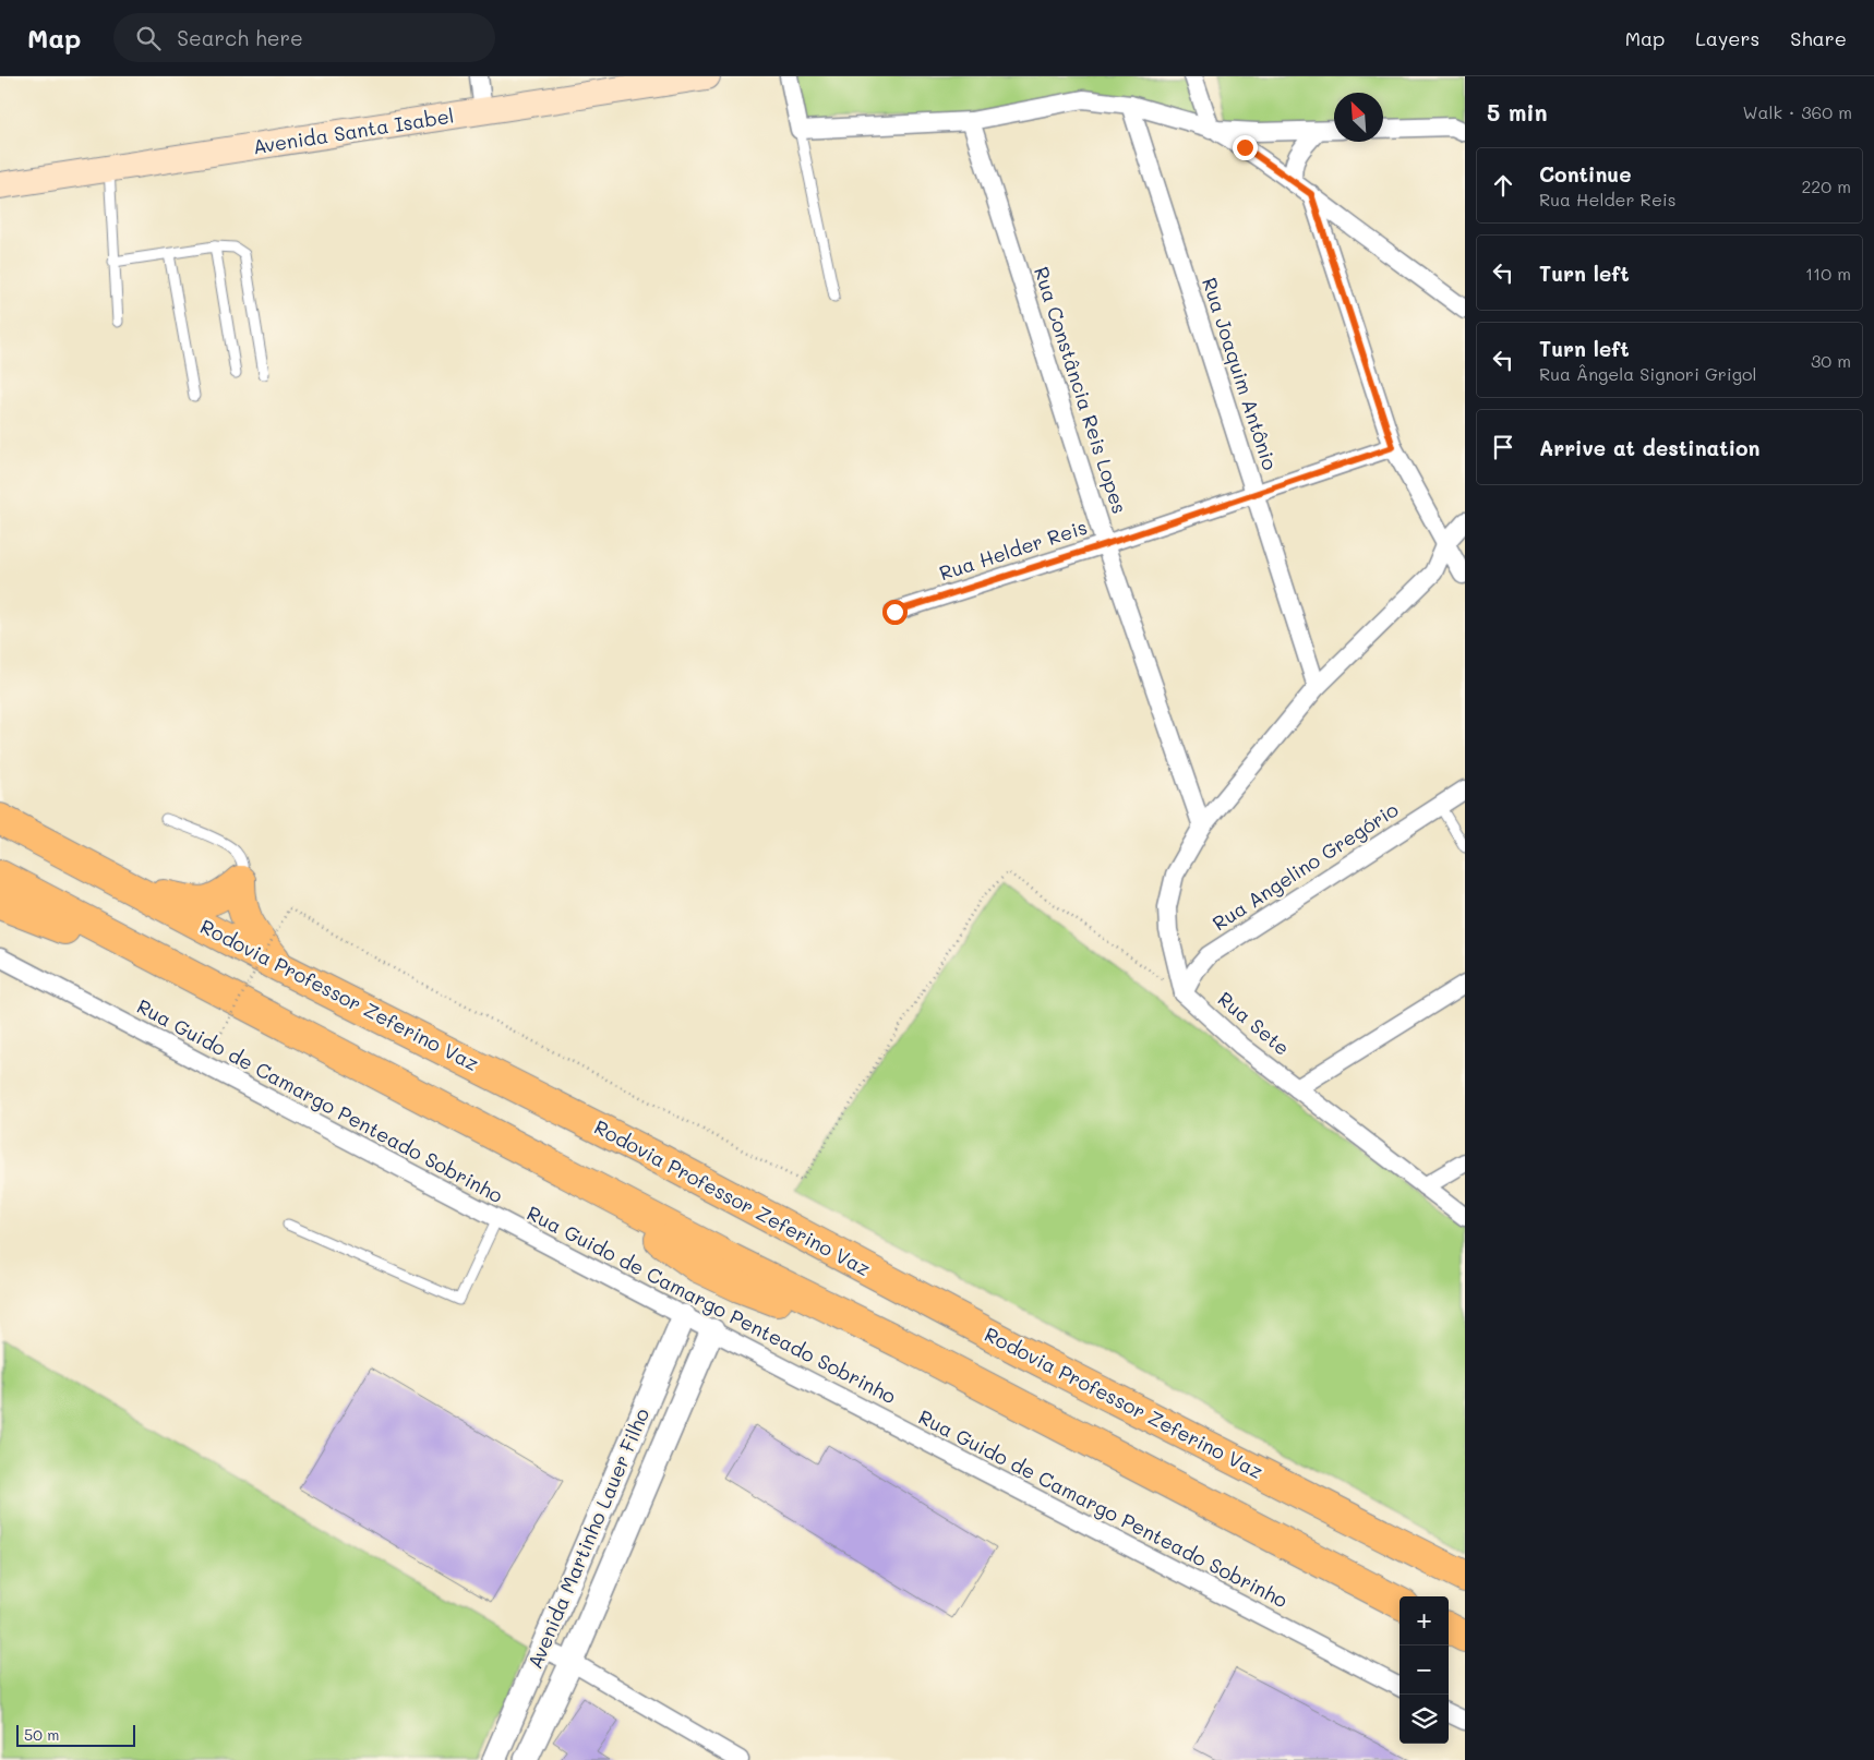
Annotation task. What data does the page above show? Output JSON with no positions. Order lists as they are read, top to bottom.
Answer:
{
  "streets": {
    "highway": ["Rodovia Professor Zeferino Vaz"],
    "main road": ["Avenida Santa Isabel"],
    "street": [
      "Rua Joaquim Antônio",
      "Rua Constância Reis Lopes",
      "Rua Helder Reis",
      "Rua Angelino Gregório",
      "Rua Sete",
      "Rua Guido de Camargo Penteado Sobrinho",
      "Avenida Martinho Lauer Filho"
    ]
  },
  "crossings": [
    ["Rua Joaquim Antônio", "Rua Helder Reis"],
    ["Rua Constância Reis Lopes", "Rua Helder Reis"],
    ["Rua Angelino Gregório", "Rua Sete"],
    ["Rua Guido de Camargo Penteado Sobrinho", "Avenida Martinho Lauer Filho"]
  ],
  "scale_bar": "50 m",
  "north": "top left",
  "page": {
    "header": "Map",
    "search": "Search here",
    "nav": ["Map", "Layers", "Share"],
    "heading": ["5 min", "Walk · 360 m"],
    "list": [
      ["Continue", "Rua Helder Reis", "220 m"],
      ["Turn left", "110 m"],
      ["Turn left", "Rua Ângela Signori Grigol", "30 m"],
      "Arrive at destination"
    ],
    "map_buttons": ["+", "−"],
    "scale": "50 m"
  }
}
